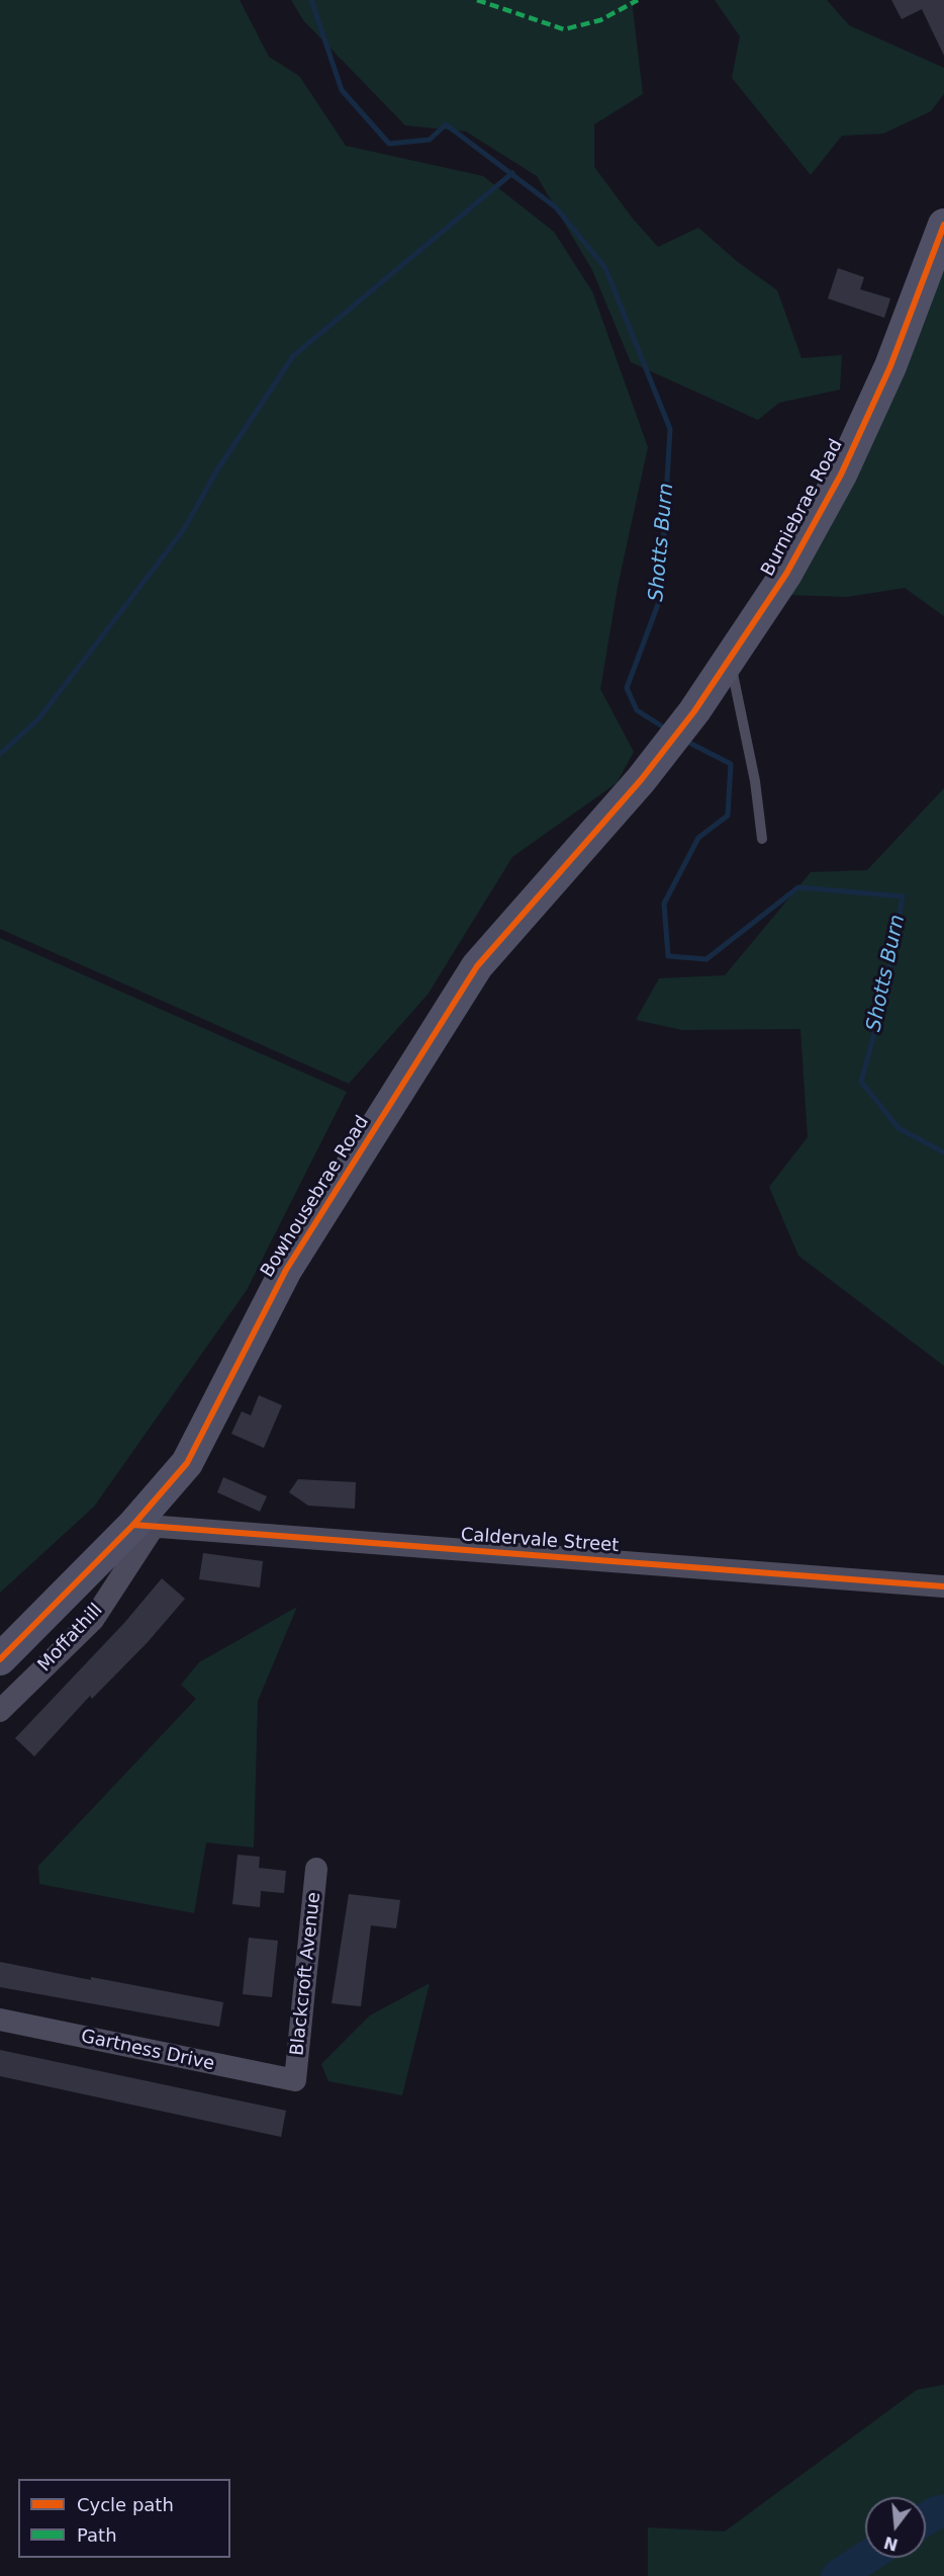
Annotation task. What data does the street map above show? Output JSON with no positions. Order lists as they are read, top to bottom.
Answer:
{
  "streets": {
    "street": [
      "Burniebrae Road",
      "Bowhousebrae Road",
      "Caldervale Street",
      "Moffathill",
      "Blackcroft Avenue",
      "Gartness Drive"
    ]
  },
  "crossings": [
    ["Burniebrae Road", "Bowhousebrae Road"],
    ["Bowhousebrae Road", "Caldervale Street"],
    ["Bowhousebrae Road", "Moffathill"],
    ["Caldervale Street", "Moffathill"],
    ["Blackcroft Avenue", "Gartness Drive"]
  ],
  "water": ["Shotts Burn"],
  "legend": ["Cycle path", "Path"],
  "north": "bottom"
}
